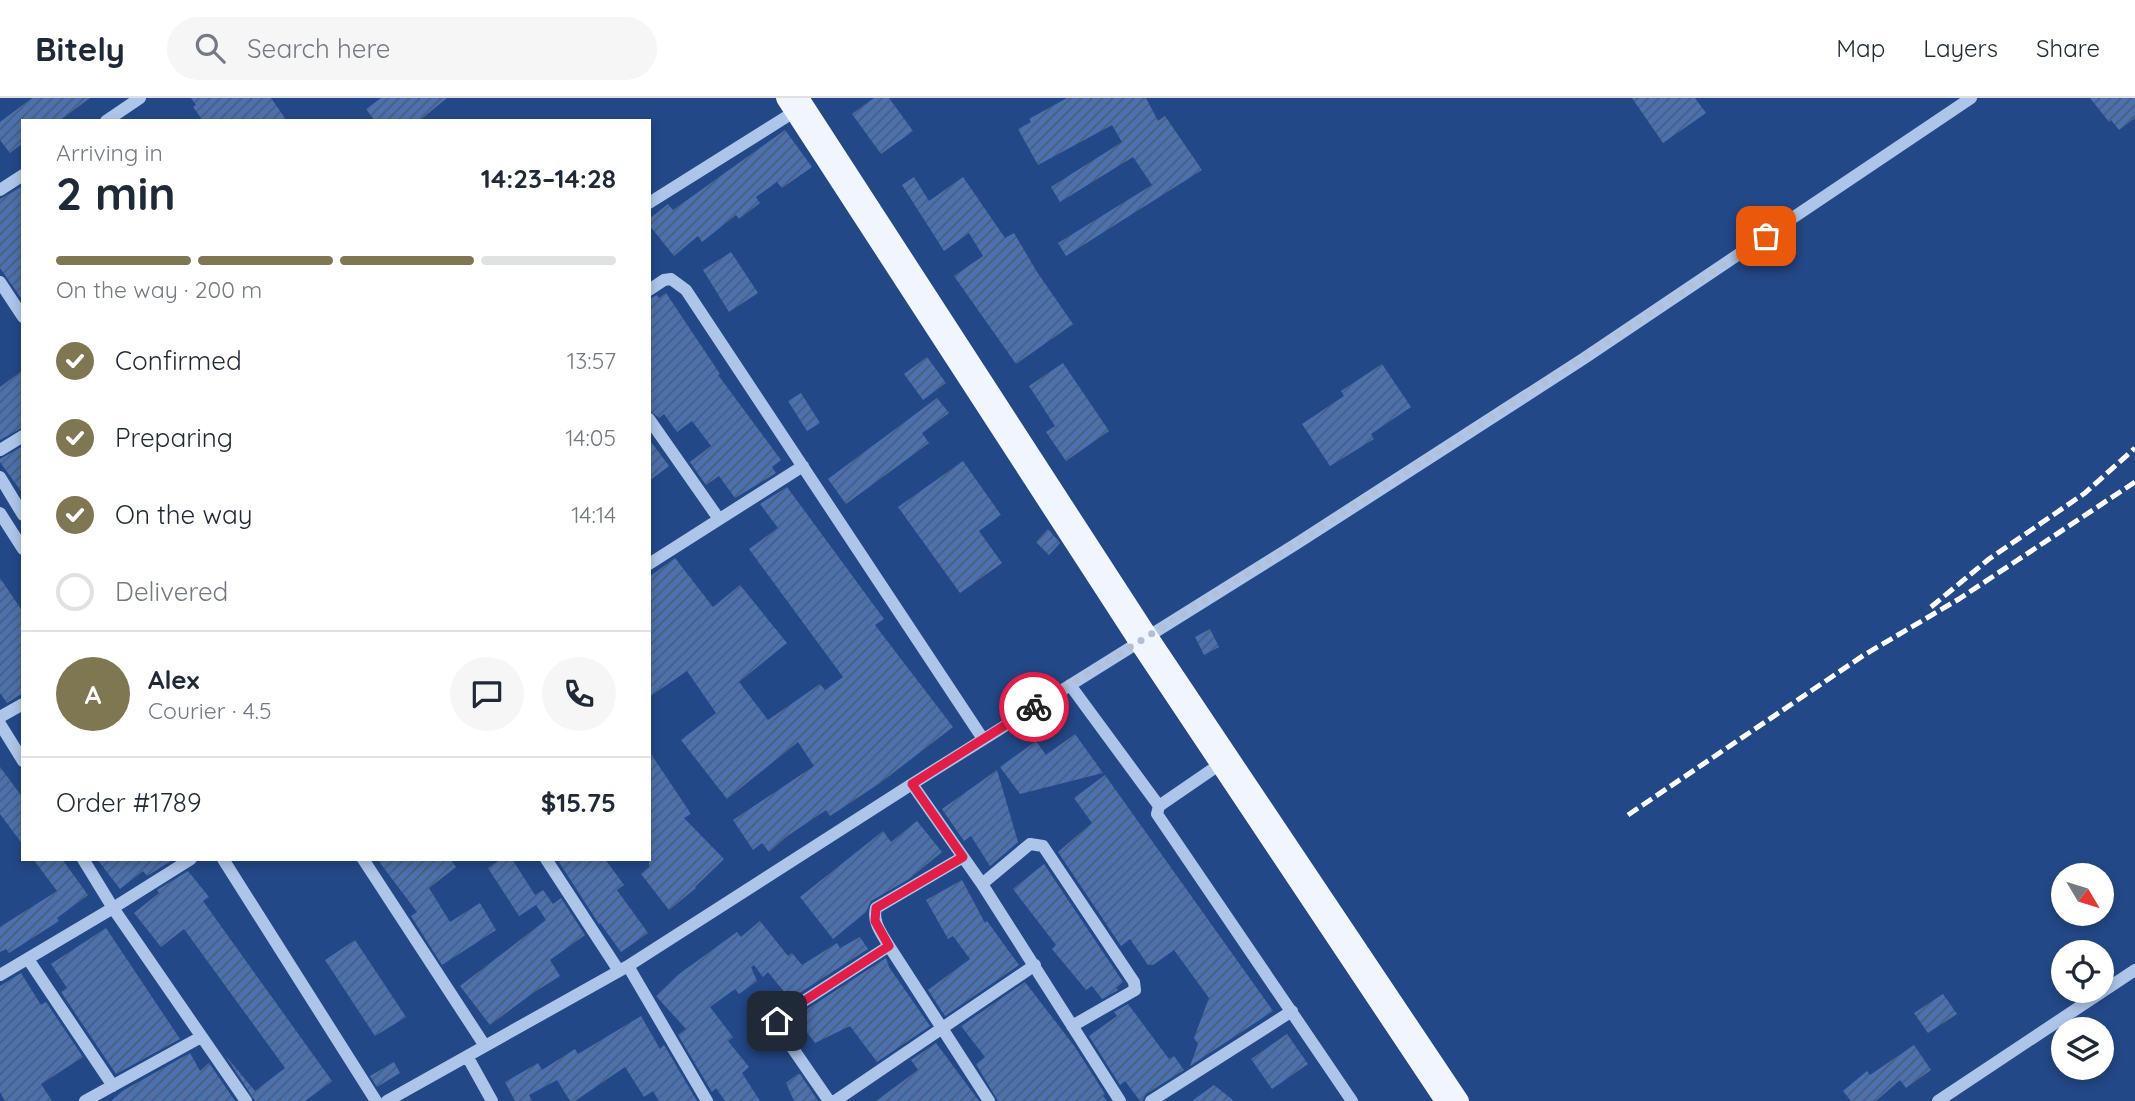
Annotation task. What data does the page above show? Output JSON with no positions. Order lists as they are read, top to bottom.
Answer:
{
  "north": "bottom right",
  "page": {
    "header": "Bitely",
    "search": "Search here",
    "nav": ["Map", "Layers", "Share"],
    "heading": ["2 min", "Arriving in", "14:23–14:28"],
    "panel": [
      "Alex",
      "Courier · 4.5",
      "Order #1789",
      "$15.75"
    ],
    "bar": "On the way · 200 m",
    "list": [
      ["Confirmed", "13:57"],
      ["Preparing", "14:05"],
      ["On the way", "14:14"],
      "Delivered"
    ],
    "round": "A"
  }
}
